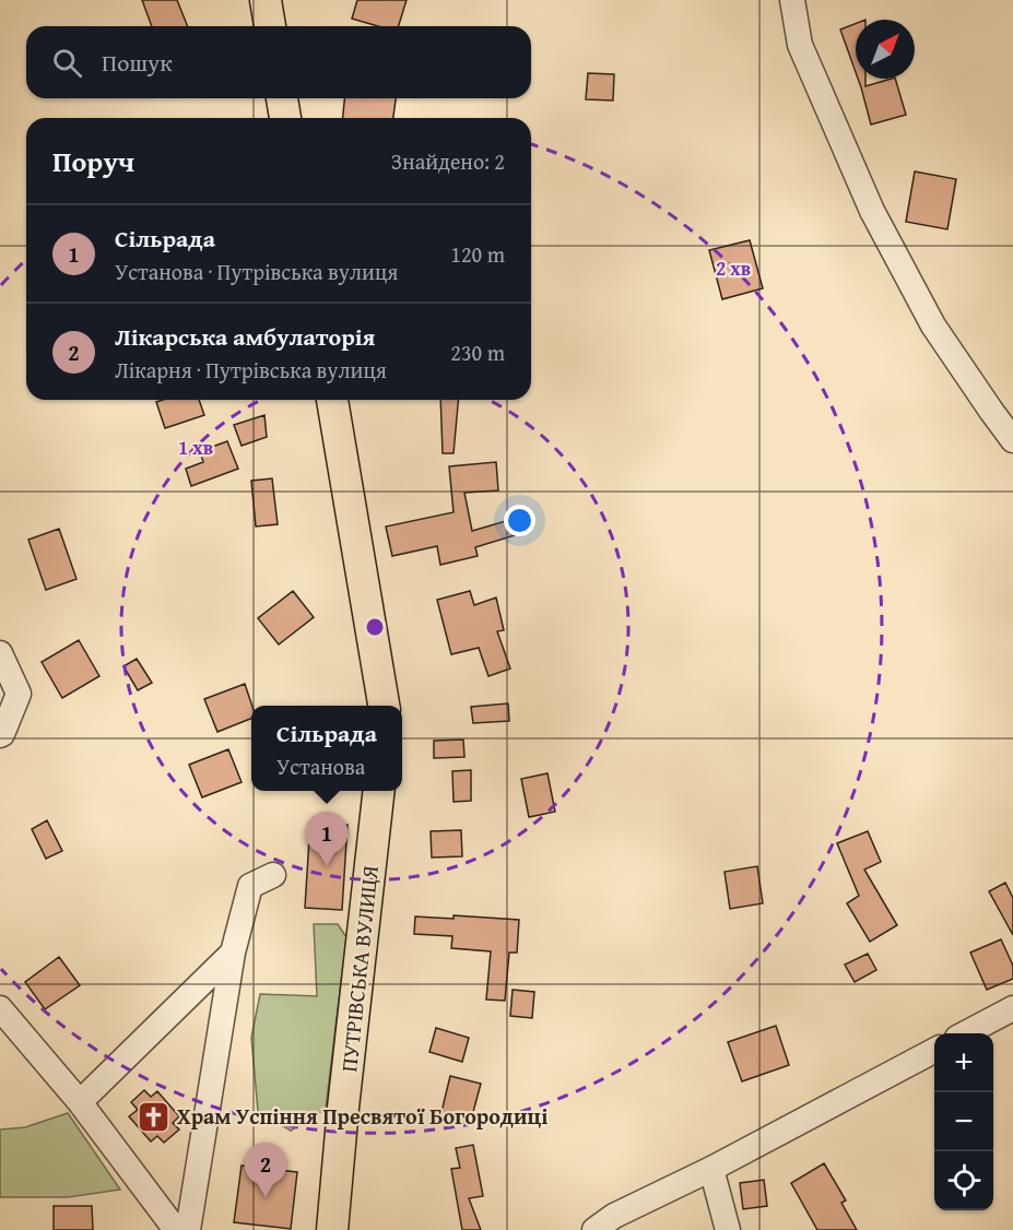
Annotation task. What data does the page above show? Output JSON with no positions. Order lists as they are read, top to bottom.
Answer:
{
  "streets": {
    "main road": ["ПУТРІВСЬКА ВУЛИЦЯ"]
  },
  "places": {
    "church": ["Храм Успіння Пресвятої Богородиці"]
  },
  "north": "top right",
  "page": {
    "search": "Пошук",
    "heading": ["Поруч", "Знайдено: 2"],
    "list": [
      {
        "mark": "1",
        "name": "Сільрада",
        "note": "Установа · Путрівська вулиця",
        "value": "120 m"
      },
      {
        "mark": "2",
        "name": "Лікарська амбулаторія",
        "note": "Лікарня · Путрівська вулиця",
        "value": "230 m"
      }
    ],
    "popup": ["Сільрада", "Установа"],
    "pins": ["1", "2"],
    "map_buttons": ["+", "−"]
  },
  "rings": ["2 хв", "1 хв"]
}
